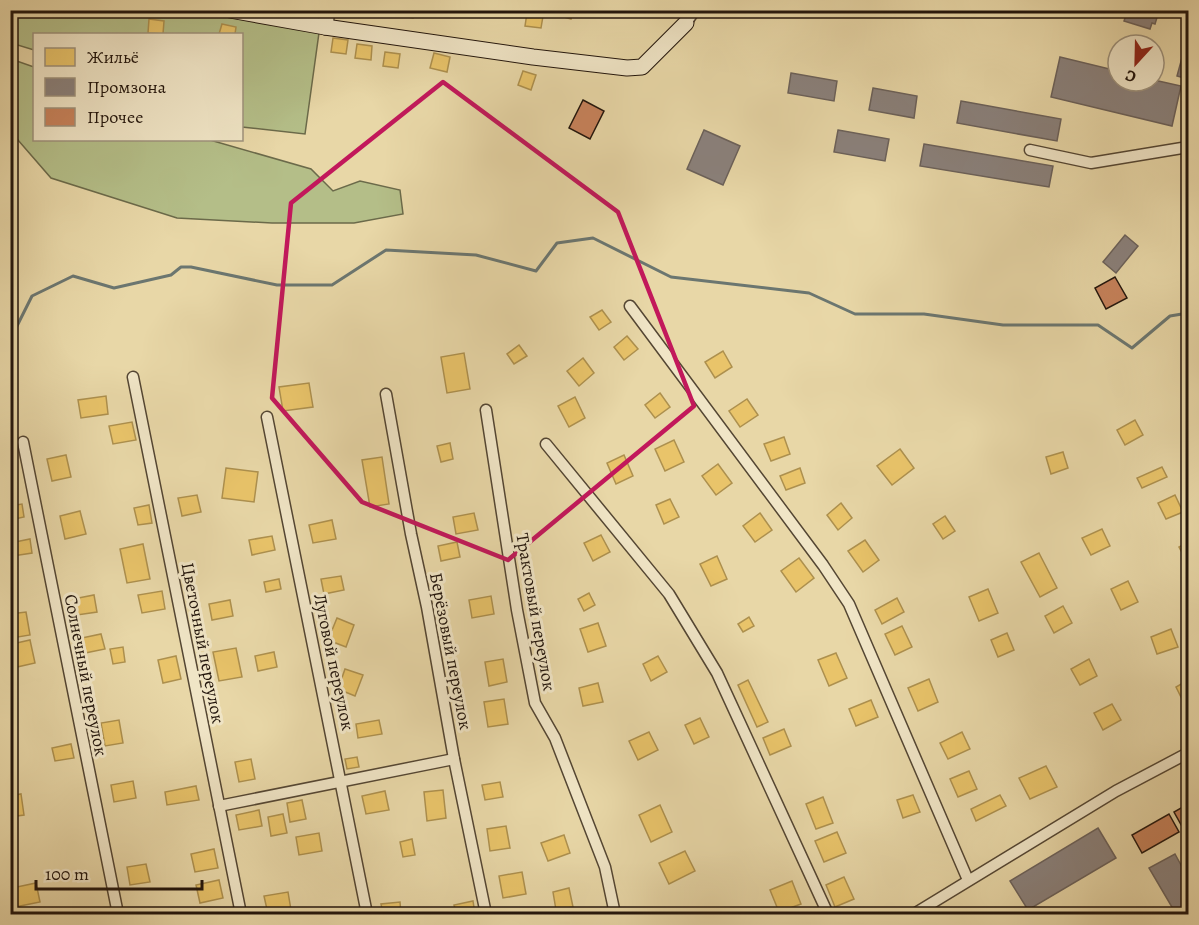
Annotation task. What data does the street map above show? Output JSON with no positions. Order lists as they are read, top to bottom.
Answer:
{
  "streets": {
    "street": [
      "Трактовый переулок",
      "Цветочный переулок",
      "Берёзовый переулок",
      "Луговой переулок",
      "Солнечный переулок"
    ]
  },
  "legend": ["Жильё", "Промзона", "Прочее"],
  "scale_bar": "100 m",
  "north": "bottom"
}
